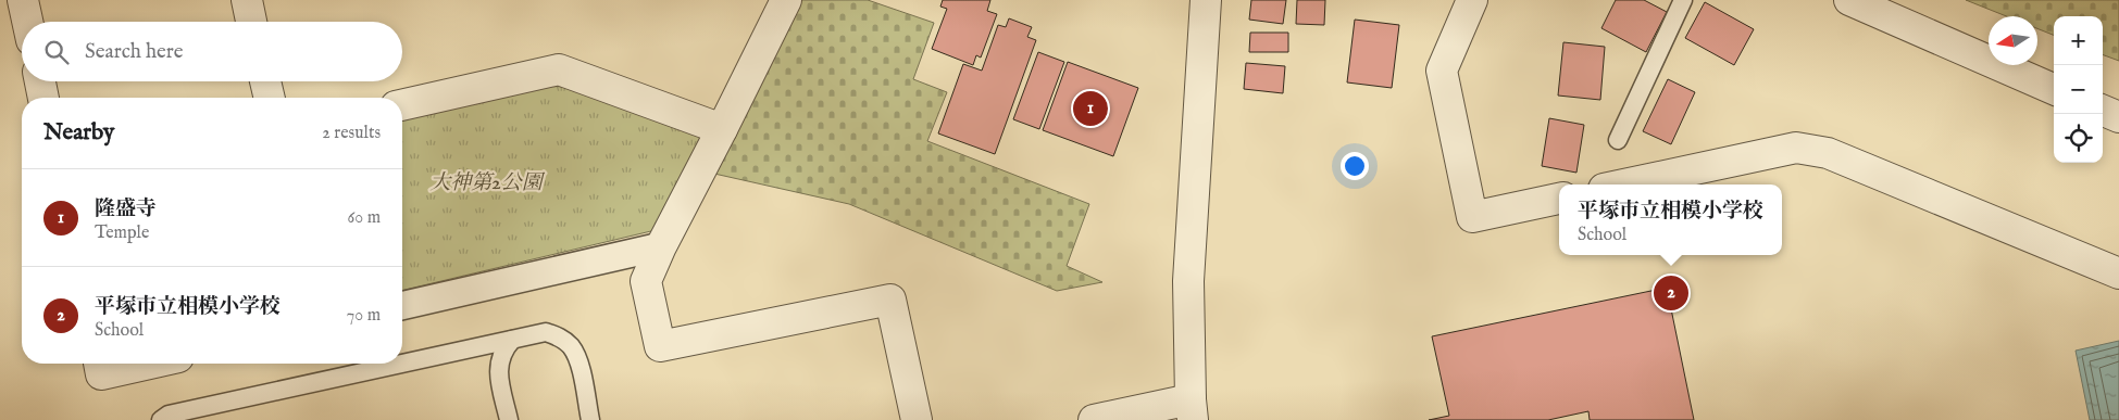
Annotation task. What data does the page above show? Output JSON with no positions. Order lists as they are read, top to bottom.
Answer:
{
  "parks": ["大神第2公園"],
  "north": "left",
  "page": {
    "map_buttons": ["+", "−"],
    "search": "Search here",
    "pins": ["1", "2"],
    "heading": ["Nearby", "2 results"],
    "list": [
      {
        "mark": "1",
        "name": "隆盛寺",
        "note": "Temple",
        "value": "60 m"
      },
      {
        "mark": "2",
        "name": "平塚市立相模小学校",
        "note": "School",
        "value": "70 m"
      }
    ],
    "popup": ["平塚市立相模小学校", "School"]
  }
}
